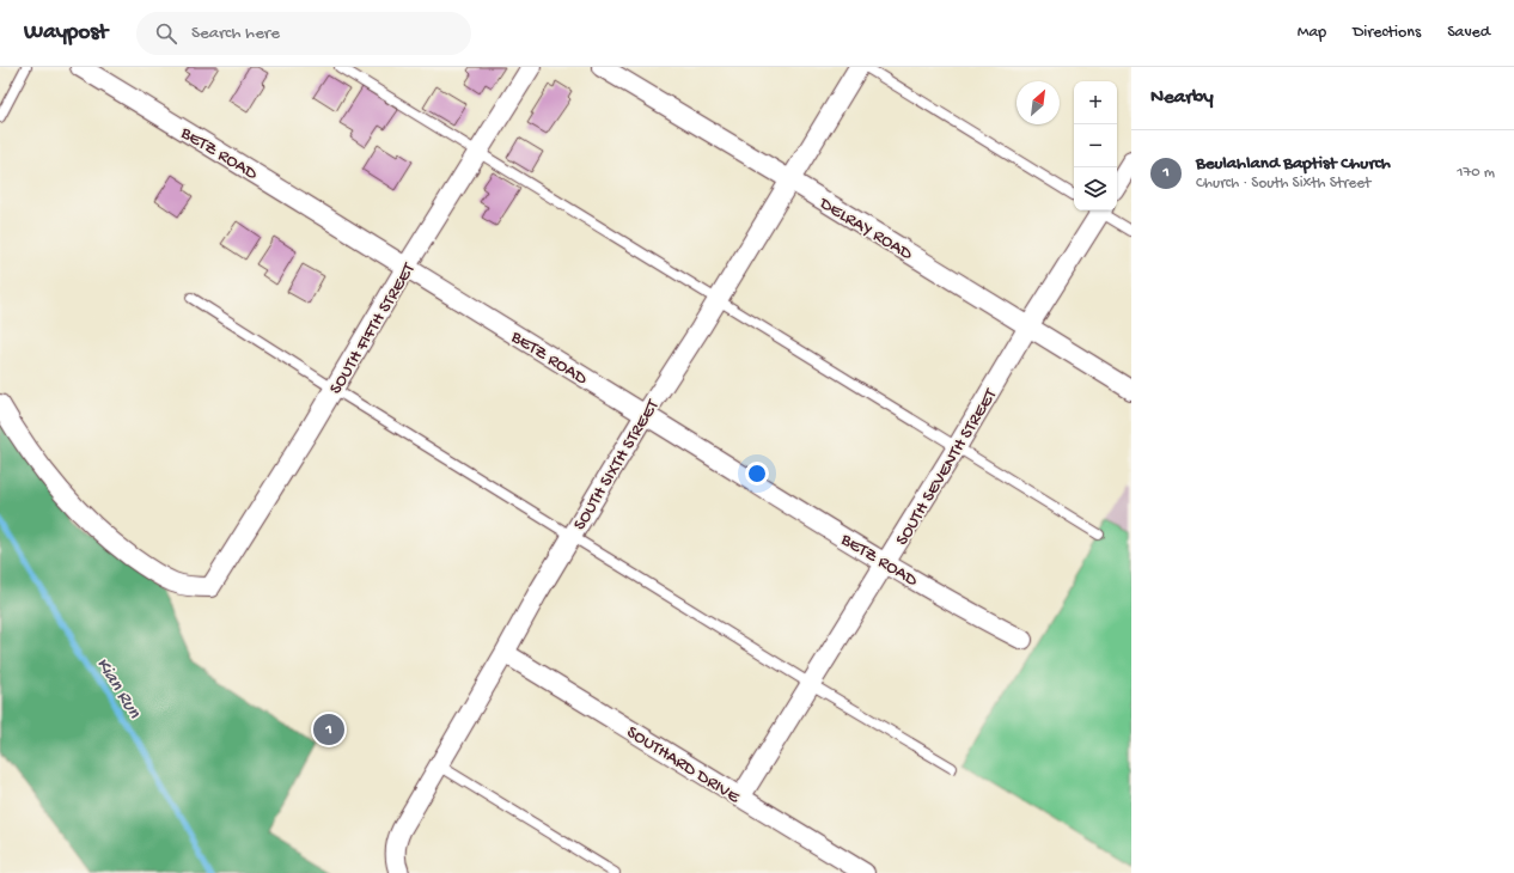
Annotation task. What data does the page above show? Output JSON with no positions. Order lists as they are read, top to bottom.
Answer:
{
  "streets": {
    "street": [
      "BETZ ROAD",
      "DELRAY ROAD",
      "SOUTH FIFTH STREET",
      "SOUTH SIXTH STREET",
      "SOUTH SEVENTH STREET",
      "SOUTHARD DRIVE"
    ]
  },
  "crossings": [
    ["BETZ ROAD", "SOUTH FIFTH STREET"],
    ["BETZ ROAD", "SOUTH SIXTH STREET"],
    ["BETZ ROAD", "SOUTH SEVENTH STREET"],
    ["DELRAY ROAD", "SOUTH SIXTH STREET"],
    ["DELRAY ROAD", "SOUTH SEVENTH STREET"],
    ["SOUTH SIXTH STREET", "SOUTHARD DRIVE"],
    ["SOUTH SEVENTH STREET", "SOUTHARD DRIVE"]
  ],
  "water": ["Kian Run"],
  "north": "top right",
  "page": {
    "header": "Waypost",
    "search": "Search here",
    "nav": ["Map", "Directions", "Saved"],
    "heading": "Nearby",
    "map_buttons": ["+", "−"],
    "list": [
      {
        "mark": "1",
        "name": "Beulahland Baptist Church",
        "note": "Church · South Sixth Street",
        "value": "170 m"
      }
    ],
    "pins": "1"
  }
}
